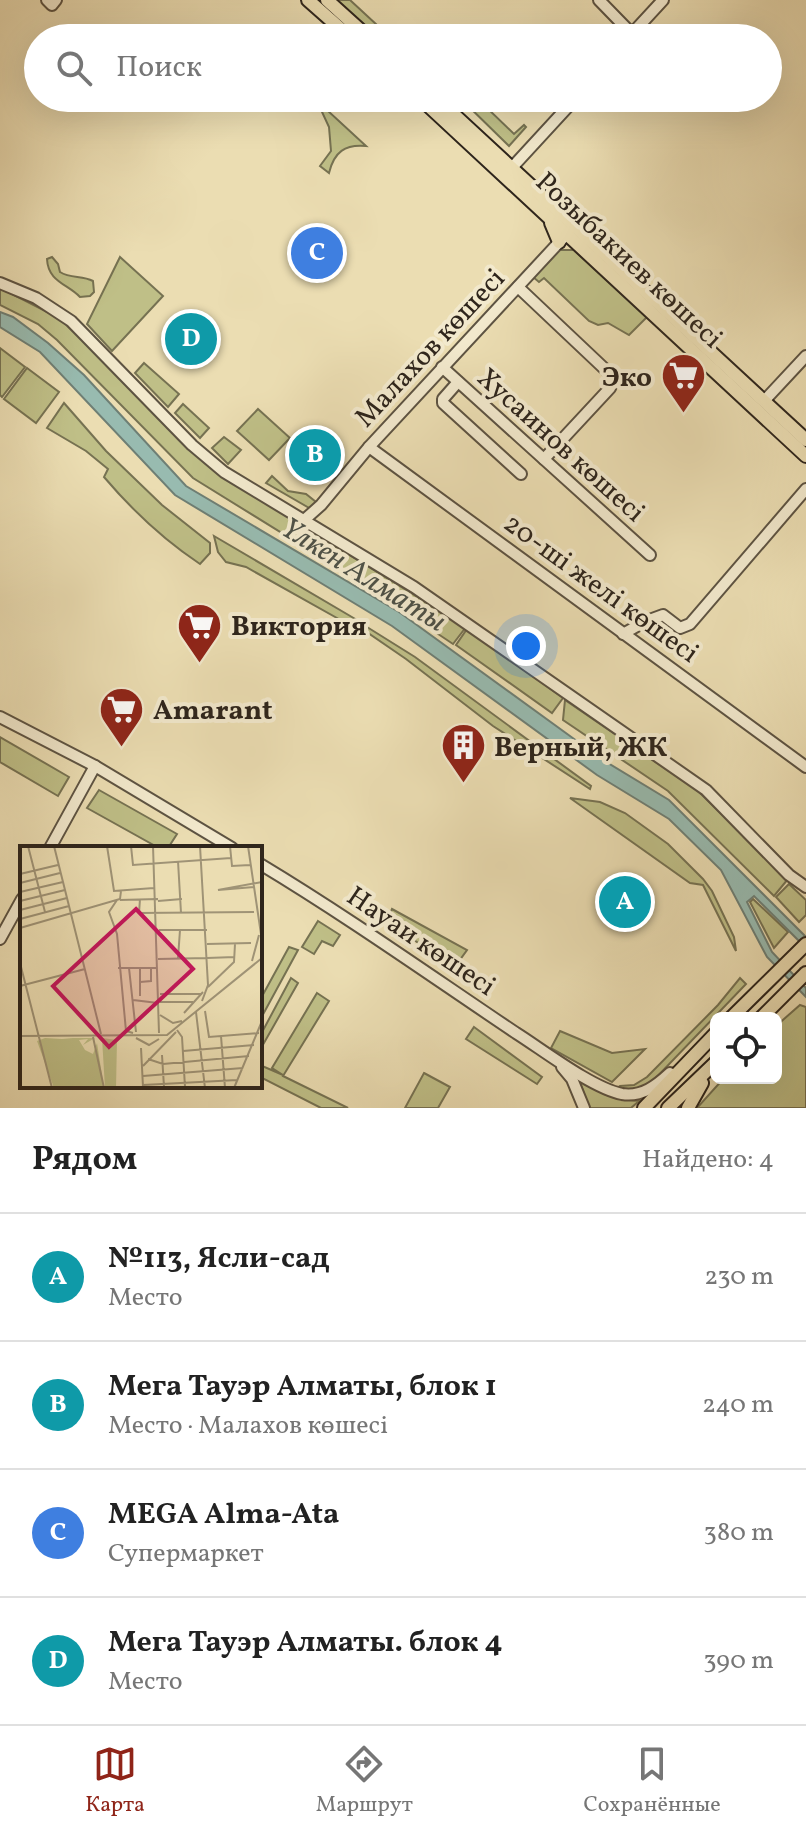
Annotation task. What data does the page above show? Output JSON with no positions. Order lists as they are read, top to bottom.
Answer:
{
  "streets": {
    "main road": ["Розыбакиев көшесі"],
    "street": [
      "Малахов көшесі",
      "Хусаинов көшесі",
      "20-ші желі көшесі",
      "Науаи көшесі"
    ]
  },
  "crossings": [
    ["Розыбакиев көшесі", "Малахов көшесі"],
    ["Малахов көшесі", "Хусаинов көшесі"],
    ["Малахов көшесі", "20-ші желі көшесі"]
  ],
  "water": ["Үлкен Алматы"],
  "places": {
    "supermarket": ["Эко", "Виктория", "Amarant"],
    "building": ["Верный, ЖК"]
  },
  "page": {
    "search": "Поиск",
    "pins": [
      "C",
      "D",
      "B",
      "A"
    ],
    "heading": ["Рядом", "Найдено: 4"],
    "list": [
      {
        "mark": "A",
        "name": "№113, Ясли-сад",
        "note": "Место",
        "value": "230 m"
      },
      {
        "mark": "B",
        "name": "Мега Тауэр Алматы, блок 1",
        "note": "Место · Малахов көшесі",
        "value": "240 m"
      },
      {
        "mark": "C",
        "name": "MEGA Alma-Ata",
        "note": "Супермаркет",
        "value": "380 m"
      },
      {
        "mark": "D",
        "name": "Мега Тауэр Алматы. блок 4",
        "note": "Место",
        "value": "390 m"
      }
    ],
    "nav": ["Карта", "Маршрут", "Сохранённые"]
  }
}
